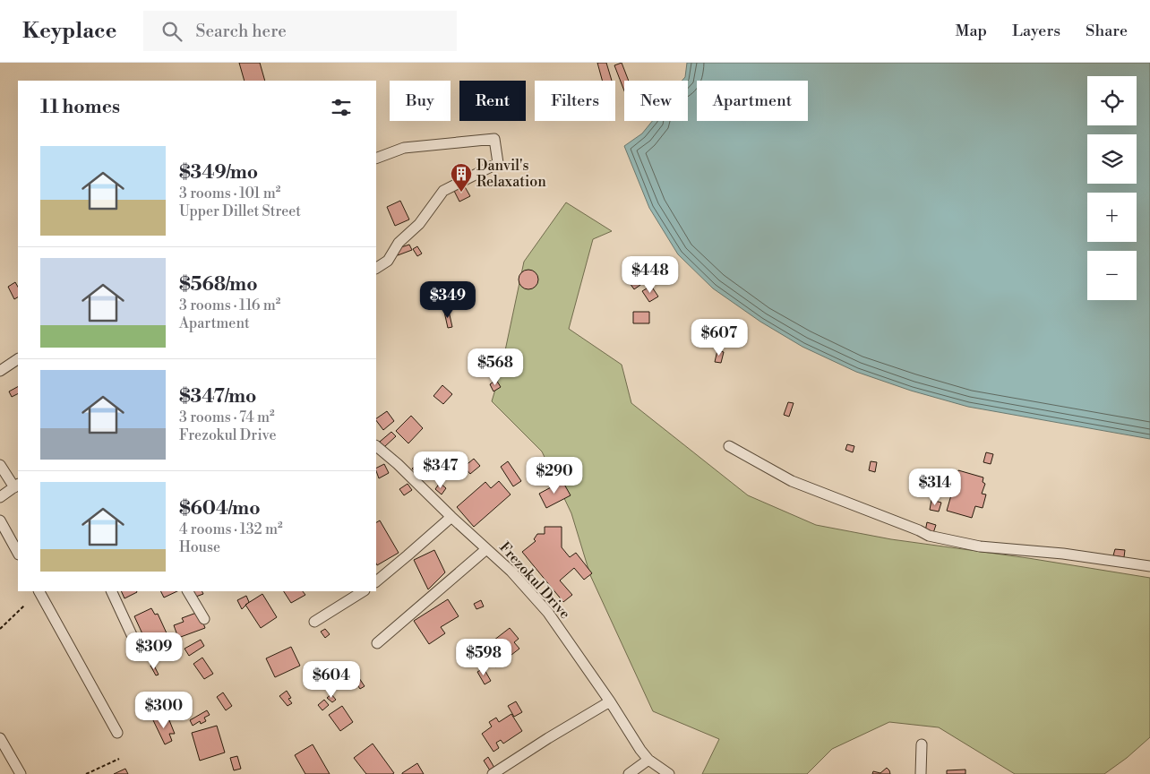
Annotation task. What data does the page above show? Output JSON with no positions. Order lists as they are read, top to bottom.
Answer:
{
  "streets": {
    "street": ["Frezokul Drive"]
  },
  "places": {
    "building": ["Danvil's Relaxation"]
  },
  "page": {
    "header": "Keyplace",
    "search": "Search here",
    "nav": ["Map", "Layers", "Share"],
    "map_buttons": ["+", "−"],
    "chip": [
      "Buy",
      "Rent",
      "Filters",
      "New",
      "Apartment"
    ],
    "heading": "11 homes",
    "list": [
      {
        "name": "$349/mo",
        "note": "3 rooms · 101 m² · Upper Dillet Street"
      },
      {
        "name": "$568/mo",
        "note": "3 rooms · 116 m² · Apartment"
      },
      {
        "name": "$347/mo",
        "note": "3 rooms · 74 m² · Frezokul Drive"
      },
      {
        "name": "$604/mo",
        "note": "4 rooms · 132 m² · House"
      }
    ],
    "price": [
      "$448",
      "$349",
      "$607",
      "$568",
      "$347",
      "$290",
      "$314",
      "$309",
      "$598",
      "$604",
      "$300"
    ]
  }
}
